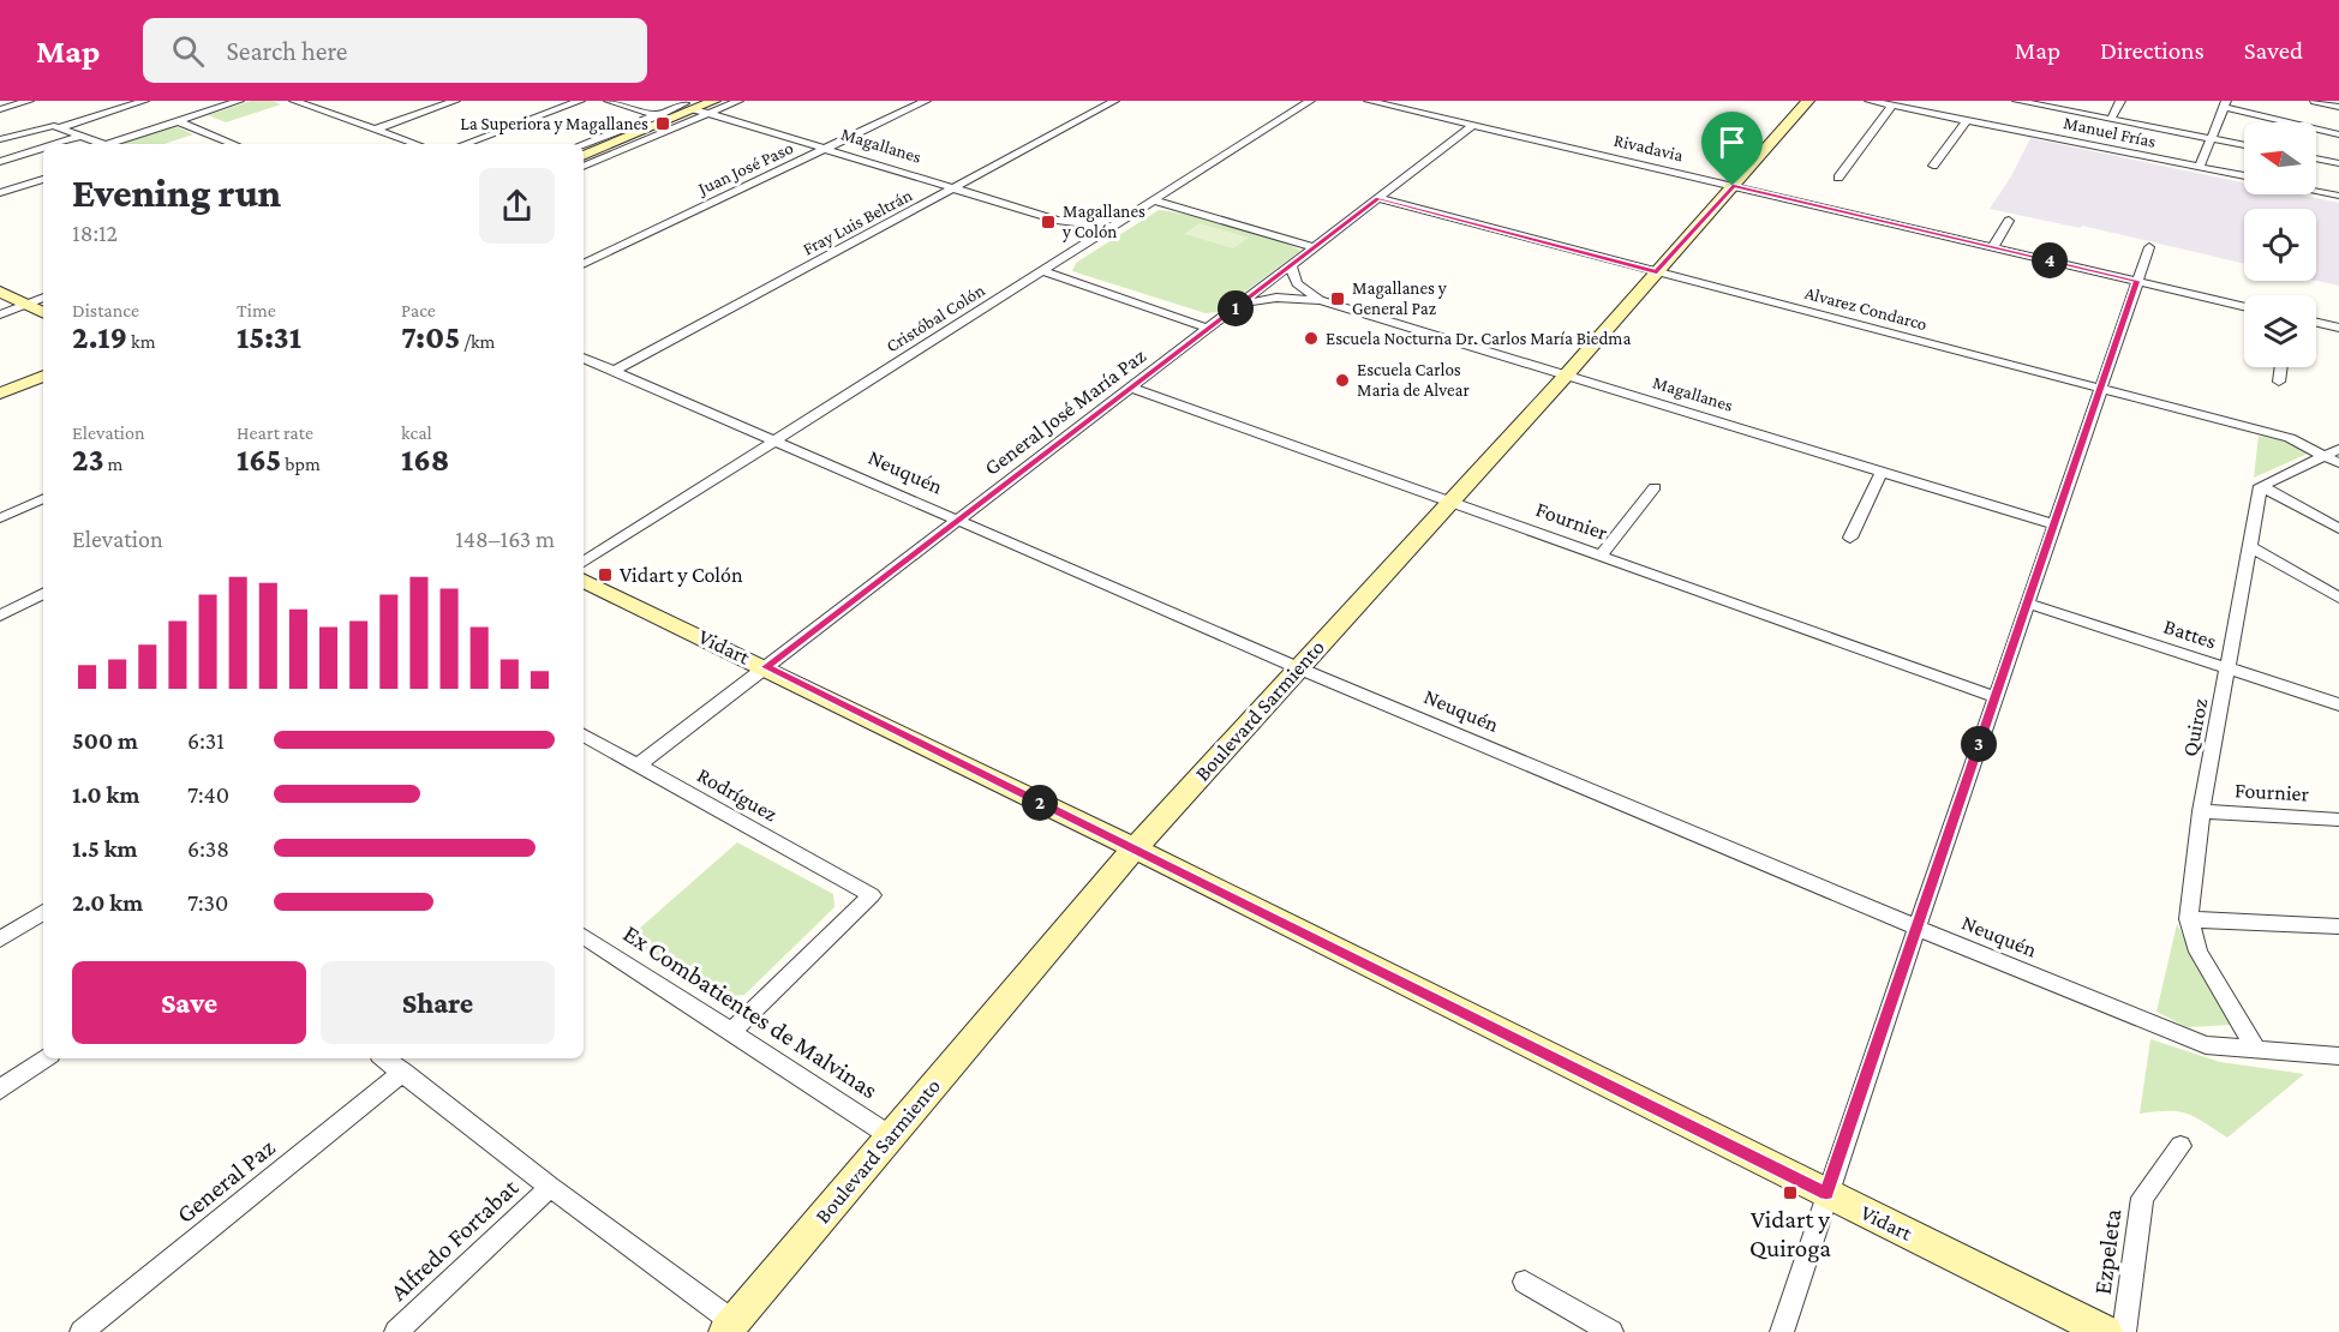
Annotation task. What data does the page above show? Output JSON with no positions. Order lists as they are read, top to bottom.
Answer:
{
  "streets": {
    "street": [
      "Manuel Frías",
      "Magallanes",
      "Rivadavia",
      "Juan José Paso",
      "Fray Luis Beltrán",
      "Alvarez Condarco",
      "Cristóbal Colón",
      "General José María Paz",
      "Neuquén",
      "Fournier",
      "Battes",
      "Vidart",
      "Boulevard Sarmiento",
      "Quiroz",
      "Rodríguez",
      "Ex Combatientes de Malvinas",
      "General Paz",
      "Alfredo Fortabat",
      "Ezpeleta"
    ]
  },
  "crossings": [
    ["Magallanes", "Juan José Paso"],
    ["Magallanes", "Fray Luis Beltrán"],
    ["Magallanes", "Cristóbal Colón"],
    ["Magallanes", "Boulevard Sarmiento"],
    ["Rivadavia", "General José María Paz"],
    ["Rivadavia", "Boulevard Sarmiento"],
    ["Fray Luis Beltrán", "Neuquén"],
    ["Alvarez Condarco", "General José María Paz"],
    ["Alvarez Condarco", "Boulevard Sarmiento"],
    ["Cristóbal Colón", "Neuquén"],
    ["General José María Paz", "Neuquén"],
    ["General José María Paz", "Fournier"],
    ["General José María Paz", "Vidart"],
    ["General José María Paz", "Rodríguez"],
    ["Neuquén", "Boulevard Sarmiento"],
    ["Neuquén", "Quiroz"],
    ["Fournier", "Boulevard Sarmiento"],
    ["Fournier", "Quiroz"],
    ["Battes", "Quiroz"],
    ["Vidart", "Boulevard Sarmiento"],
    ["Boulevard Sarmiento", "Ex Combatientes de Malvinas"],
    ["Rodríguez", "Ex Combatientes de Malvinas"]
  ],
  "places": {
    "transit": [
      "La Superiora y Magallanes",
      "Magallanes y Colón",
      "Magallanes y General Paz",
      "Vidart y Colón",
      "Vidart y Quiroga"
    ],
    "other": ["Escuela Nocturna Dr. Carlos María Biedma", "Escuela Carlos Maria de Alvear"]
  },
  "north": "left",
  "page": {
    "header": "Map",
    "search": "Search here",
    "nav": ["Map", "Directions", "Saved"],
    "heading": ["Evening run", "18:12"],
    "pins": [
      "4",
      "1",
      "3",
      "2"
    ],
    "stats": [
      ["Distance", "2.19 km"],
      ["Time", "15:31"],
      ["Pace", "7:05 /km"],
      ["Elevation", "23 m"],
      ["Heart rate", "165 bpm"],
      ["kcal", "168"]
    ],
    "chart": ["Elevation", "148–163 m"],
    "list": [
      {
        "name": "500 m",
        "note": "6:31"
      },
      {
        "name": "1.0 km",
        "note": "7:40"
      },
      {
        "name": "1.5 km",
        "note": "6:38"
      },
      {
        "name": "2.0 km",
        "note": "7:30"
      }
    ],
    "buttons": ["Save", "Share"]
  }
}
